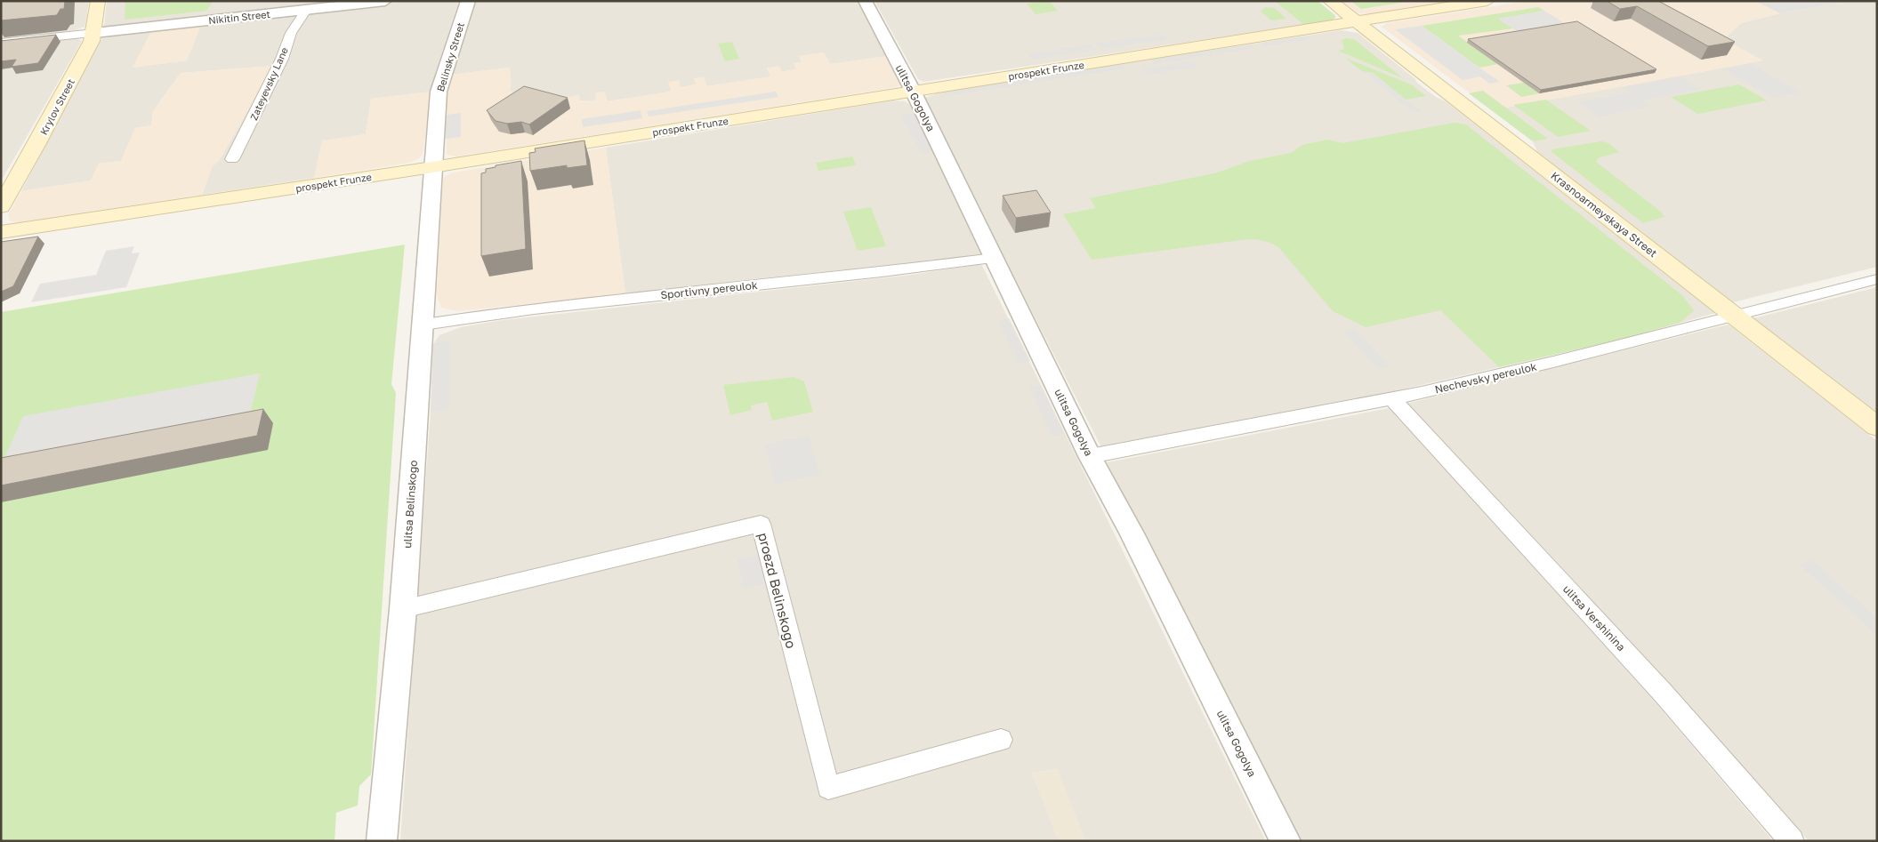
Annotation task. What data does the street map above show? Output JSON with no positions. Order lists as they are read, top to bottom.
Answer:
{
  "streets": {
    "main road": ["prospekt Frunze", "Krylov Street", "Krasnoarmeyskaya Street"],
    "street": [
      "Nikitin Street",
      "Belinsky Street",
      "Zateyevsky Lane",
      "ulitsa Gogolya",
      "Sportivny pereulok",
      "Nechevsky pereulok",
      "ulitsa Belinskogo",
      "proezd Belinskogo",
      "ulitsa Vershinina"
    ]
  },
  "crossings": [
    ["Nikitin Street", "Zateyevsky Lane"],
    ["Nikitin Street", "Krylov Street"],
    ["Belinsky Street", "prospekt Frunze"],
    ["Belinsky Street", "ulitsa Belinskogo"],
    ["prospekt Frunze", "ulitsa Gogolya"],
    ["prospekt Frunze", "Krasnoarmeyskaya Street"],
    ["prospekt Frunze", "ulitsa Belinskogo"],
    ["ulitsa Gogolya", "Sportivny pereulok"],
    ["ulitsa Gogolya", "Nechevsky pereulok"],
    ["Krasnoarmeyskaya Street", "Nechevsky pereulok"],
    ["Sportivny pereulok", "ulitsa Belinskogo"],
    ["Nechevsky pereulok", "ulitsa Vershinina"],
    ["ulitsa Belinskogo", "proezd Belinskogo"]
  ]
}
